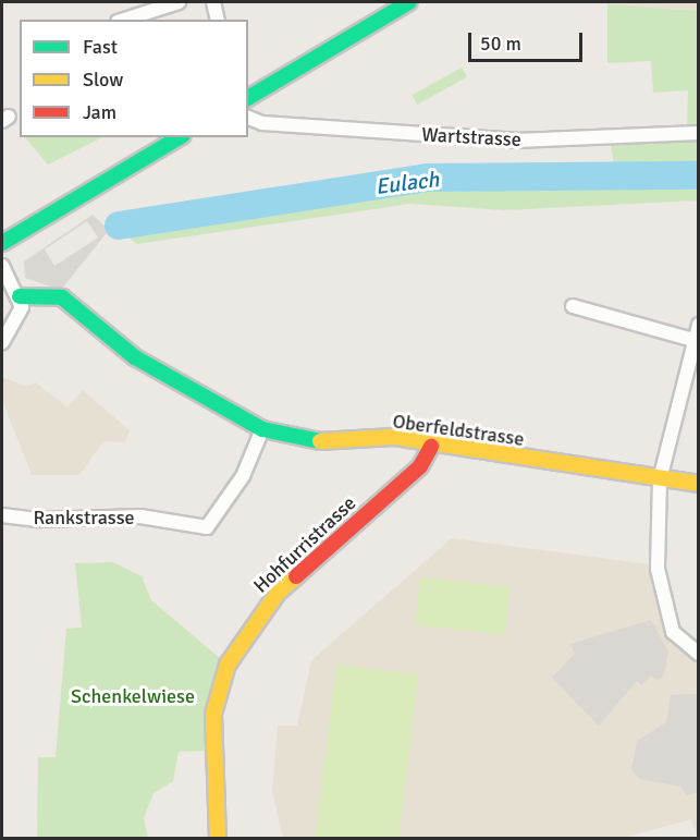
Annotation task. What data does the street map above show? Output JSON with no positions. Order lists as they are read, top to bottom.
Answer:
{
  "streets": {
    "street": [
      "Wartstrasse",
      "Oberfeldstrasse",
      "Rankstrasse",
      "Hohfurristrasse"
    ]
  },
  "crossings": [
    ["Oberfeldstrasse", "Rankstrasse"],
    ["Oberfeldstrasse", "Hohfurristrasse"]
  ],
  "water": ["Eulach"],
  "parks": ["Schenkelwiese"],
  "legend": ["Fast", "Slow", "Jam"],
  "scale_bar": "50 m"
}
